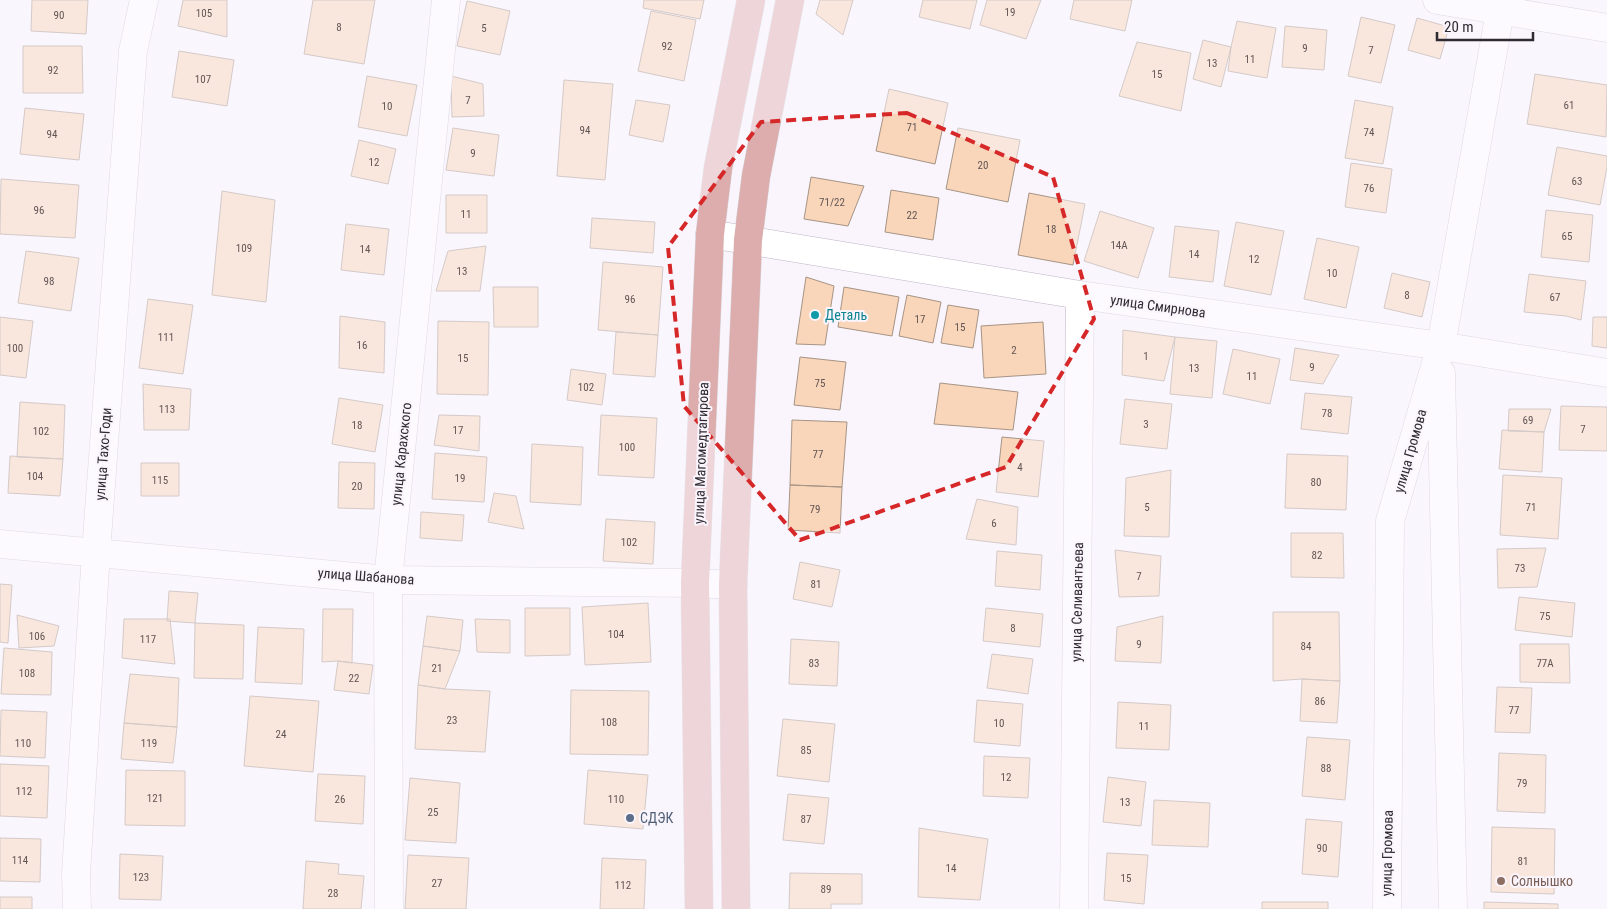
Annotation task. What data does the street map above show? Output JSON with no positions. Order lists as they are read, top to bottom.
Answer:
{
  "streets": {
    "main road": ["улица Магомедтагирова"],
    "street": [
      "улица Смирнова",
      "улица Громова",
      "улица Тахо-Годи",
      "улица Карахского",
      "улица Шабанова",
      "улица Селивантьева"
    ]
  },
  "crossings": [
    ["улица Смирнова", "улица Громова"],
    ["улица Смирнова", "улица Магомедтагирова"],
    ["улица Смирнова", "улица Селивантьева"],
    ["улица Магомедтагирова", "улица Шабанова"],
    ["улица Тахо-Годи", "улица Шабанова"],
    ["улица Карахского", "улица Шабанова"]
  ],
  "places": ["Деталь", "СДЭК", "Солнышко"],
  "house_numbers": [
    "19",
    "105",
    "90",
    "8",
    "5",
    "92",
    "9",
    "7",
    "11",
    "13",
    "92",
    "15",
    "107",
    "7",
    "61",
    "10",
    "71",
    "94",
    "74",
    "94",
    "9",
    "12",
    "20",
    "63",
    "76",
    "71/22",
    "96",
    "11",
    "22",
    "18",
    "65",
    "14А",
    "109",
    "14",
    "14",
    "12",
    "13",
    "10",
    "98",
    "8",
    "67",
    "96",
    "17",
    "15",
    "111",
    "16",
    "100",
    "2",
    "1",
    "15",
    "9",
    "13",
    "11",
    "75",
    "102",
    "113",
    "78",
    "69",
    "3",
    "18",
    "7",
    "17",
    "102",
    "100",
    "77",
    "4",
    "104",
    "19",
    "115",
    "80",
    "20",
    "5",
    "71",
    "79",
    "6",
    "102",
    "82",
    "73",
    "7",
    "81",
    "75",
    "8",
    "104",
    "106",
    "117",
    "9",
    "84",
    "83",
    "77А",
    "21",
    "108",
    "22",
    "86",
    "77",
    "23",
    "108",
    "10",
    "11",
    "24",
    "110",
    "119",
    "85",
    "88",
    "12",
    "79",
    "112",
    "121",
    "26",
    "110",
    "13",
    "25",
    "87",
    "90",
    "114",
    "81",
    "14",
    "123",
    "15",
    "27",
    "112",
    "89",
    "28"
  ],
  "scale_bar": "20 m"
}
